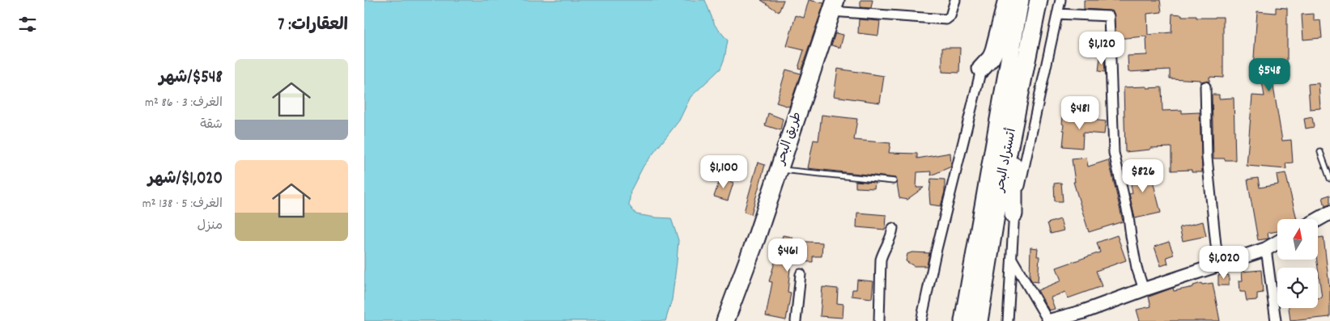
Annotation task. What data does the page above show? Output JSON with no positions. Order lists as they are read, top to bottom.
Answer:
{
  "streets": {
    "highway": ["طريق البحر", "أتستراد البحر"]
  },
  "north": "top",
  "page": {
    "heading": "العقارات: 7",
    "price": [
      "$1,120",
      "$548",
      "$481",
      "$1,100",
      "$826",
      "$461",
      "$1,020"
    ],
    "list": [
      {
        "name": "$548/شهر",
        "note": "الغرف: 3 · 86 m² · شقة"
      },
      {
        "name": "$1,020/شهر",
        "note": "الغرف: 5 · 138 m² · منزل"
      }
    ]
  }
}
